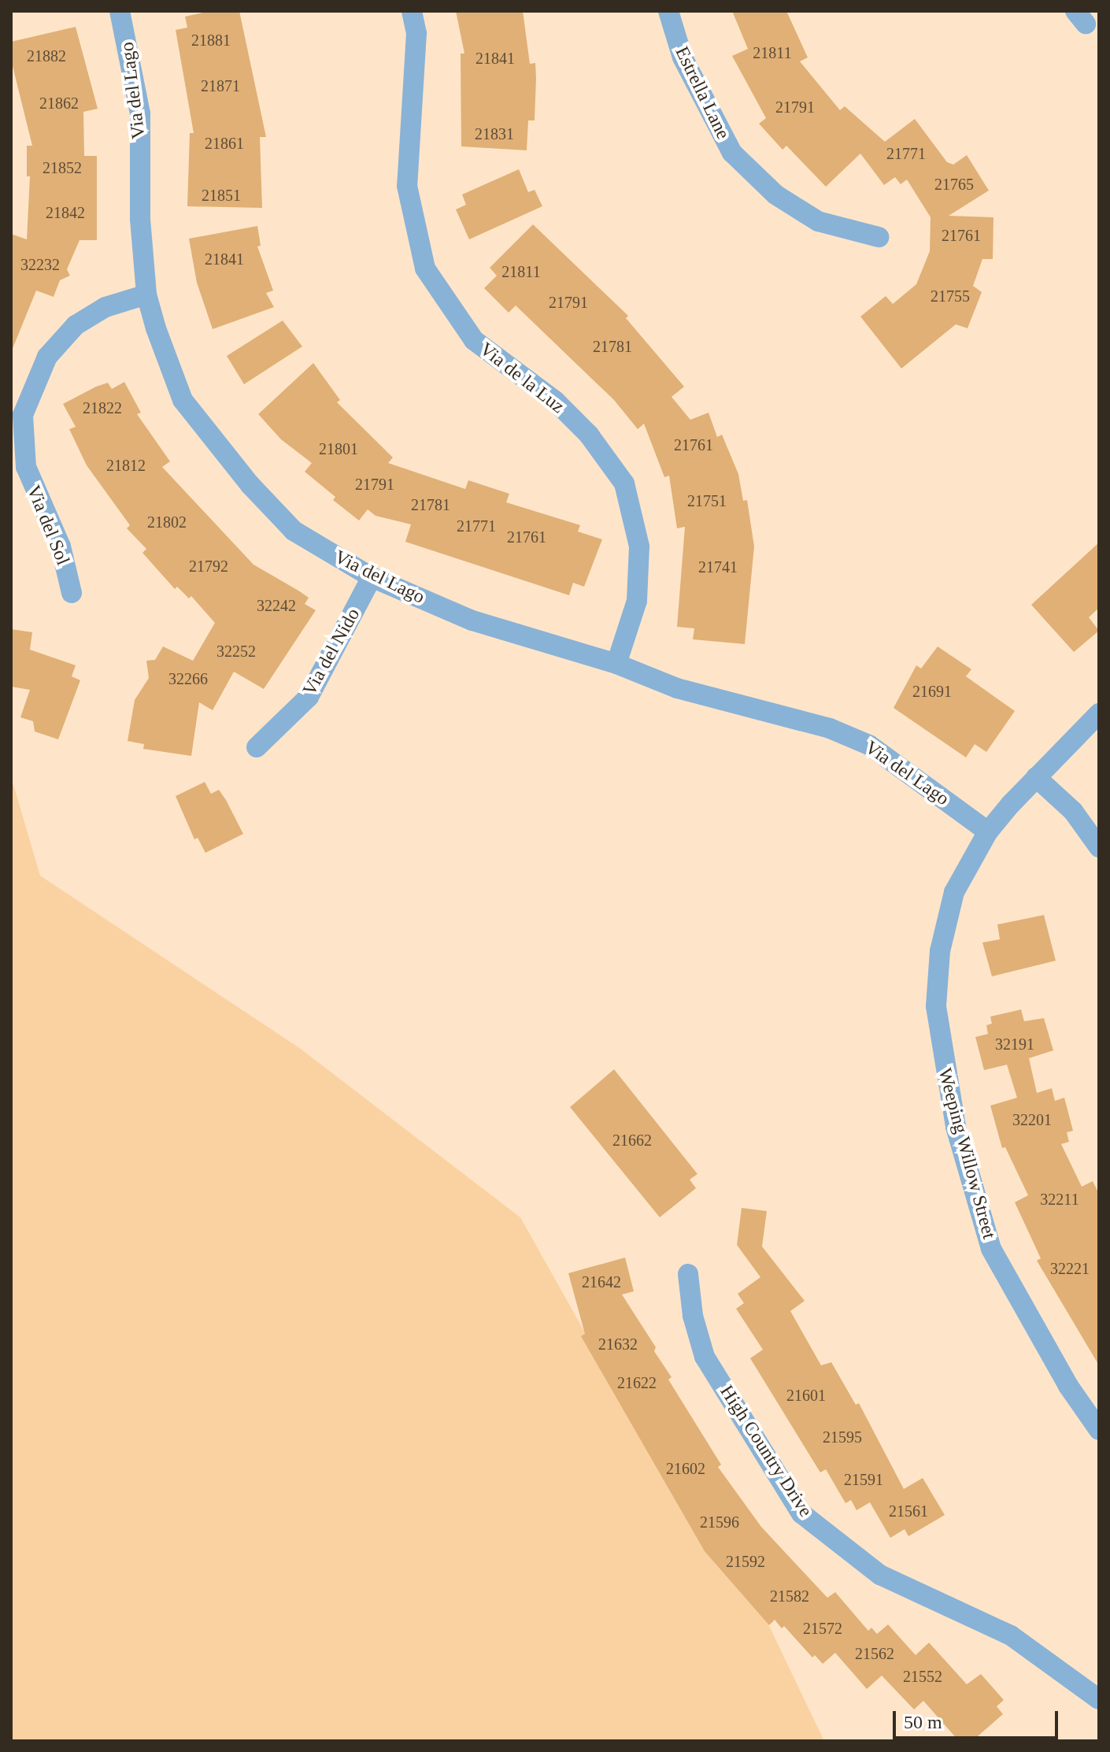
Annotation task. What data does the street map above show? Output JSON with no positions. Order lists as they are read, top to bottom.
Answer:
{
  "streets": {
    "street": [
      "Via del Lago",
      "Estrella Lane",
      "Via de la Luz",
      "Via del Sol",
      "Via del Nido",
      "Weeping Willow Street",
      "High Country Drive"
    ]
  },
  "crossings": [
    ["Via del Lago", "Via de la Luz"],
    ["Via del Lago", "Via del Sol"],
    ["Via del Lago", "Via del Nido"],
    ["Via del Lago", "Weeping Willow Street"]
  ],
  "house_numbers": [
    "21881",
    "21811",
    "21882",
    "21841",
    "21871",
    "21862",
    "21791",
    "21831",
    "21861",
    "21771",
    "21852",
    "21765",
    "21851",
    "21842",
    "21761",
    "21841",
    "32232",
    "21811",
    "21755",
    "21791",
    "21781",
    "21822",
    "21761",
    "21801",
    "21812",
    "21791",
    "21751",
    "21781",
    "21802",
    "21771",
    "21761",
    "21792",
    "21741",
    "32242",
    "32252",
    "32266",
    "21691",
    "32191",
    "32201",
    "21662",
    "32211",
    "32221",
    "21642",
    "21632",
    "21622",
    "21601",
    "21595",
    "21602",
    "21591",
    "21561",
    "21596",
    "21592",
    "21582",
    "21572",
    "21562",
    "21552"
  ],
  "scale_bar": "50 m"
}
